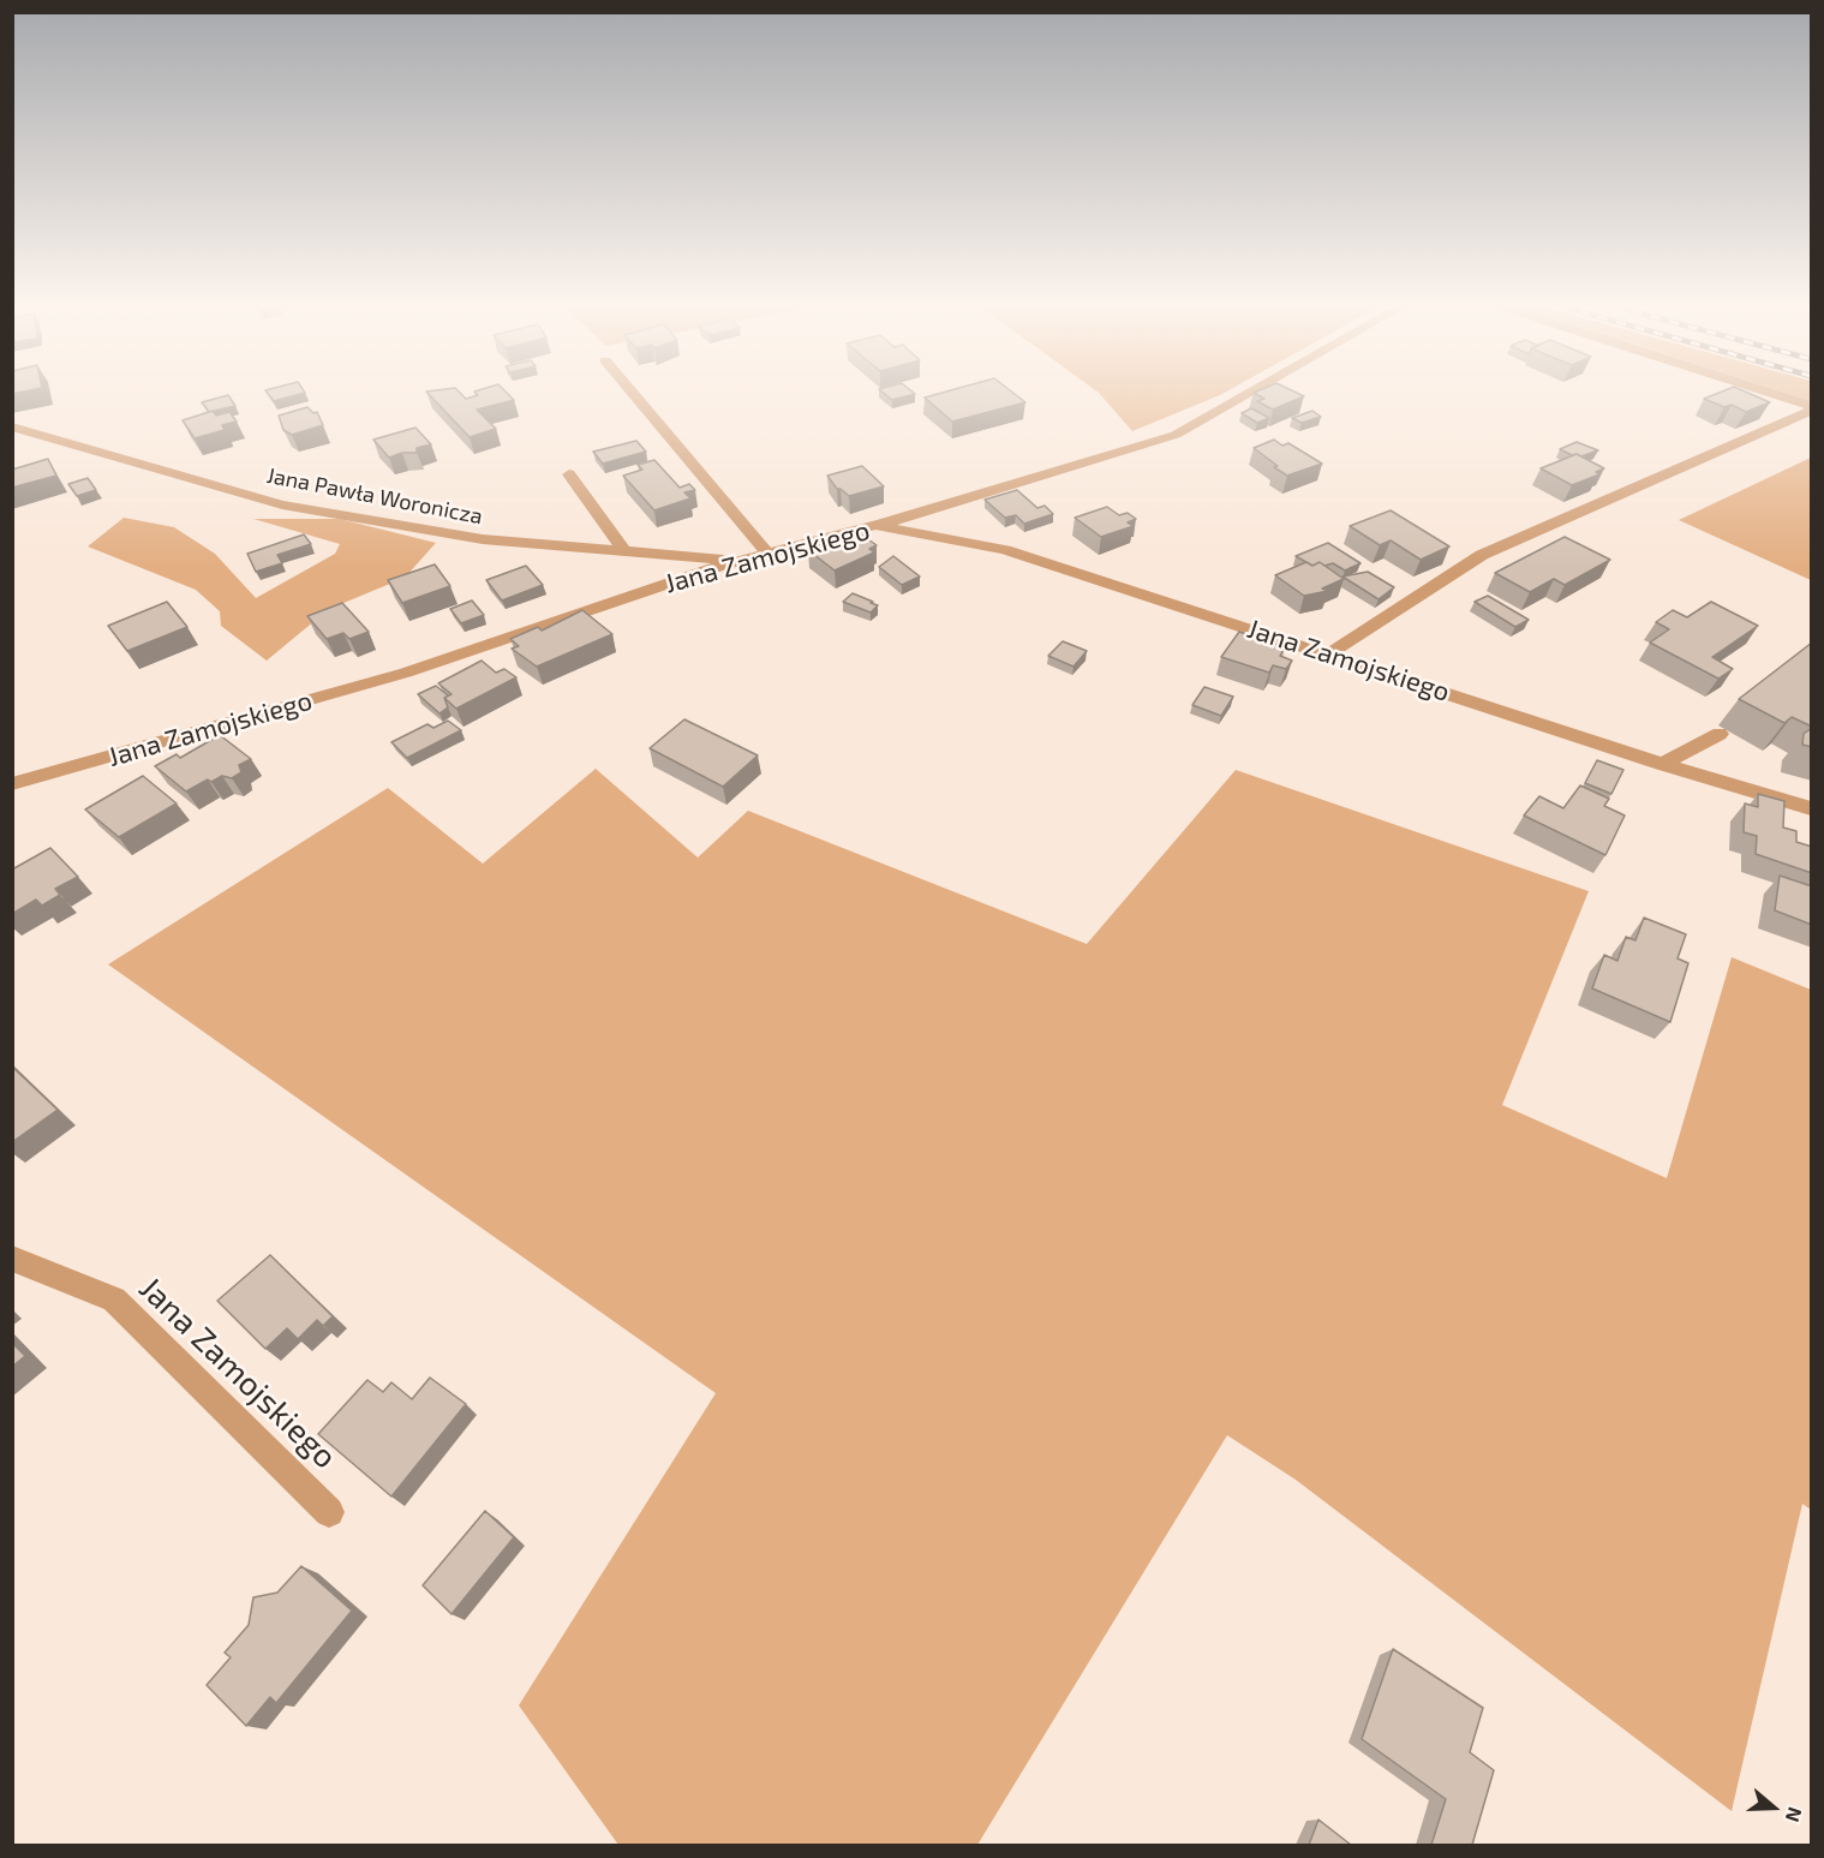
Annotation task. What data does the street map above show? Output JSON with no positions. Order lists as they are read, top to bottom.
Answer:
{
  "streets": {
    "street": ["Jana Pawła Woronicza", "Jana Zamojskiego"]
  },
  "crossings": [
    ["Jana Pawła Woronicza", "Jana Zamojskiego"]
  ],
  "north": "right"
}
